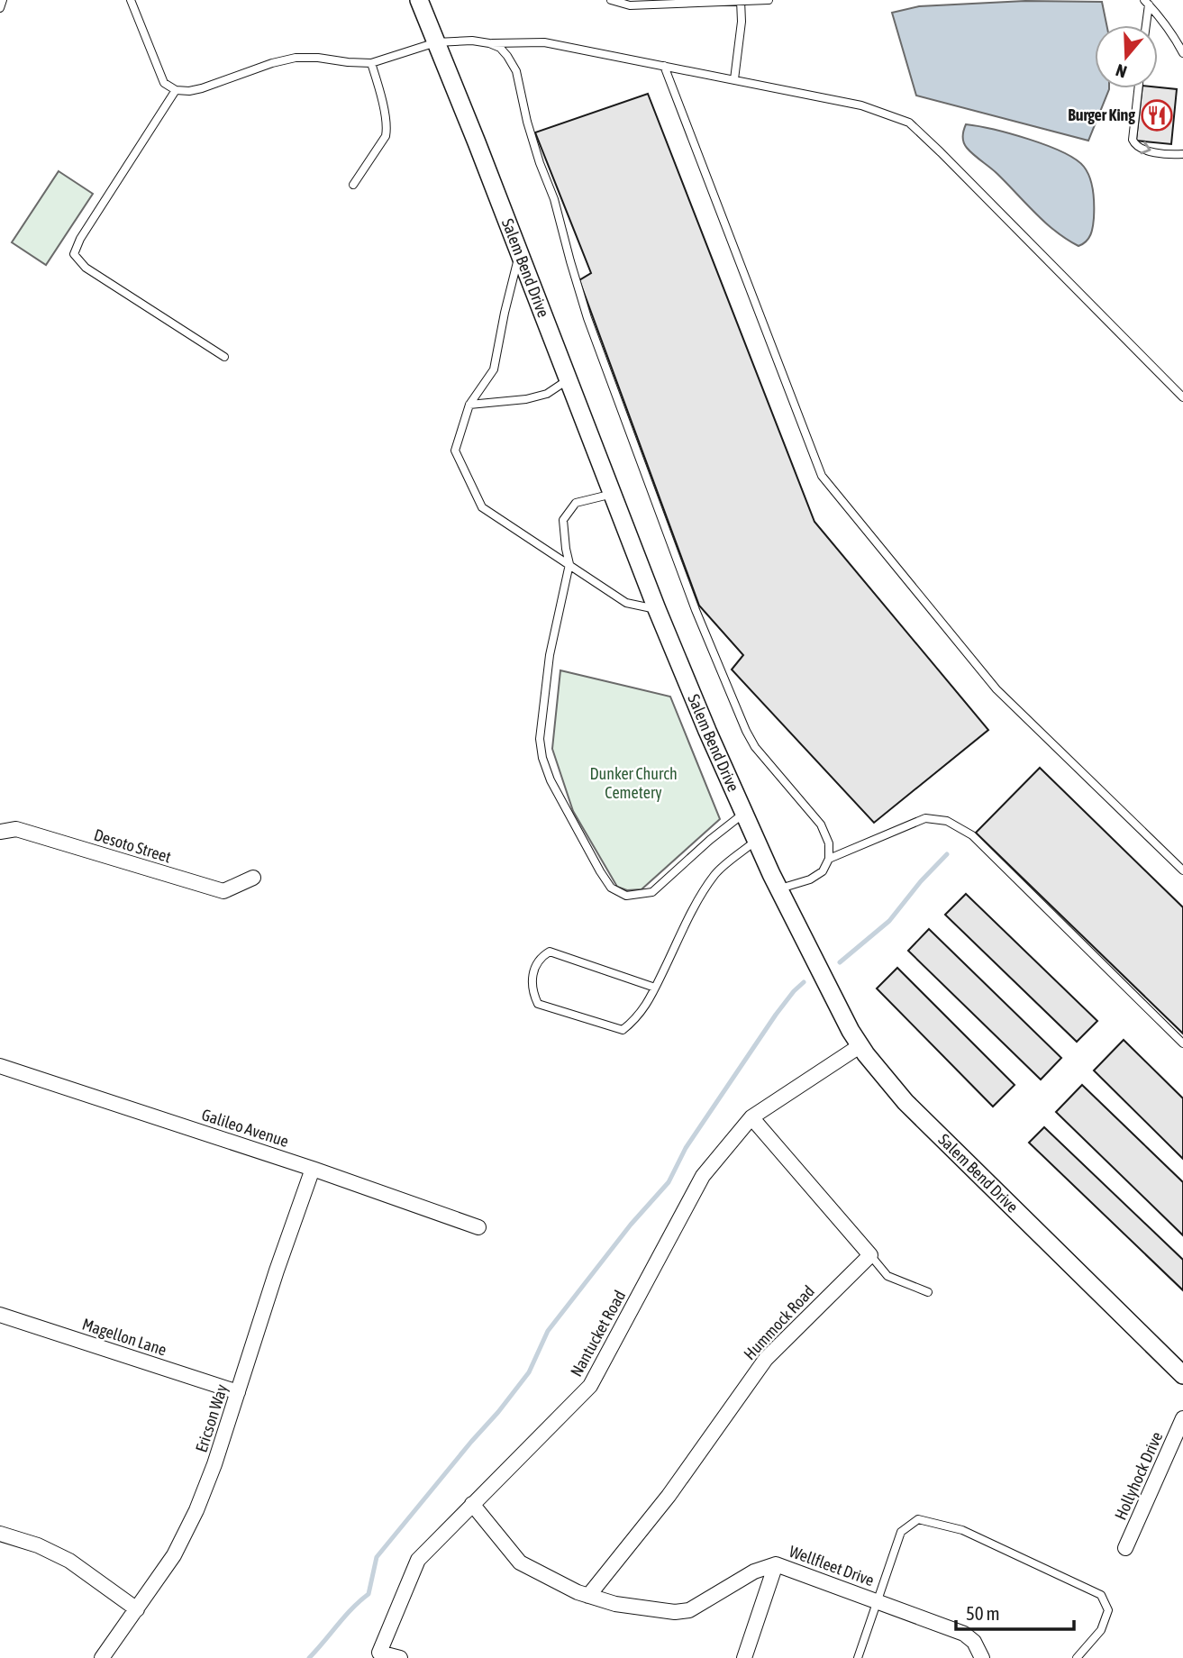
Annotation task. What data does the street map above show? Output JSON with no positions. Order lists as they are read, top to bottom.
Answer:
{
  "streets": {
    "street": [
      "Salem Bend Drive",
      "Desoto Street",
      "Galileo Avenue",
      "Hummock Road",
      "Nantucket Road",
      "Magellon Lane",
      "Ericson Way",
      "Hollyhock Drive",
      "Wellfleet Drive"
    ]
  },
  "crossings": [
    ["Salem Bend Drive", "Nantucket Road"],
    ["Galileo Avenue", "Ericson Way"],
    ["Hummock Road", "Wellfleet Drive"],
    ["Nantucket Road", "Wellfleet Drive"],
    ["Magellon Lane", "Ericson Way"]
  ],
  "parks": ["Dunker Church Cemetery"],
  "places": {
    "restaurant": ["Burger King"]
  },
  "scale_bar": "50 m",
  "north": "bottom"
}
